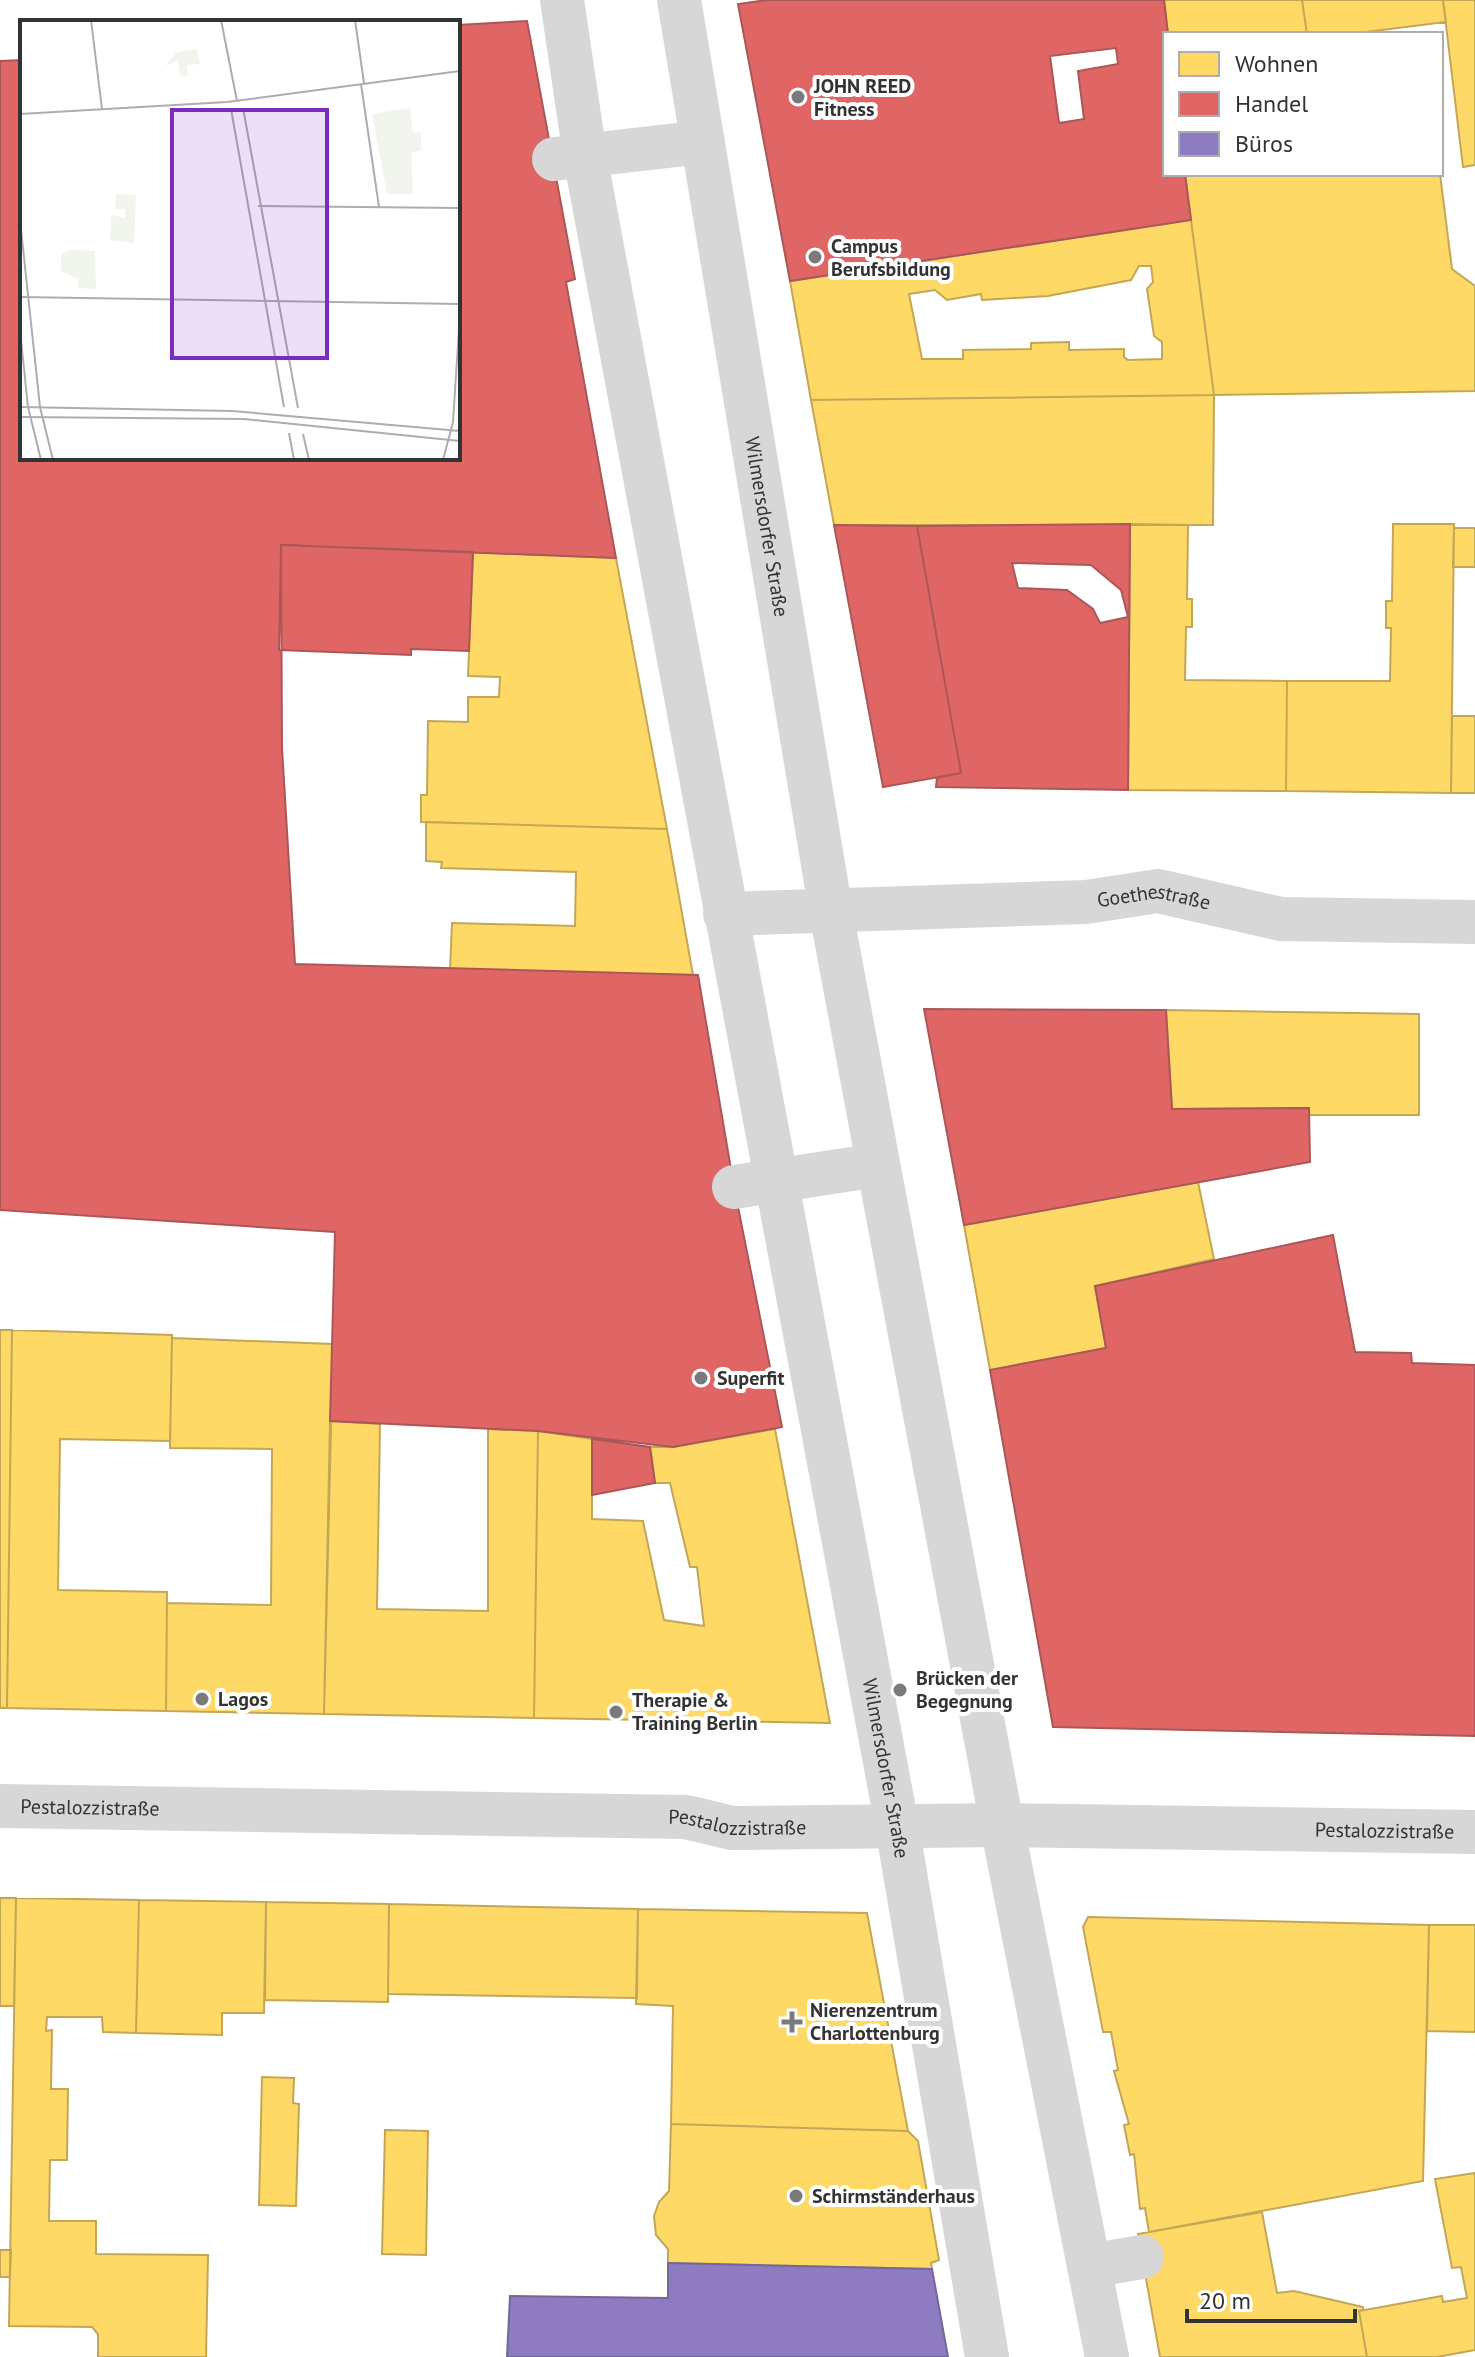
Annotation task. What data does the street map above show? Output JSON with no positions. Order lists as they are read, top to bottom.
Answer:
{
  "streets": {
    "street": ["Wilmersdorfer Straße", "Goethestraße", "Pestalozzistraße"]
  },
  "crossings": [
    ["Wilmersdorfer Straße", "Goethestraße"],
    ["Wilmersdorfer Straße", "Pestalozzistraße"]
  ],
  "places": {
    "other": [
      "JOHN REED Fitness",
      "Campus Berufsbildung",
      "Superfit",
      "Brücken der Begegnung",
      "Lagos",
      "Therapie & Training Berlin",
      "Schirmständerhaus"
    ],
    "health": ["Nierenzentrum Charlottenburg"]
  },
  "legend": ["Wohnen", "Handel", "Büros"],
  "scale_bar": "20 m"
}
